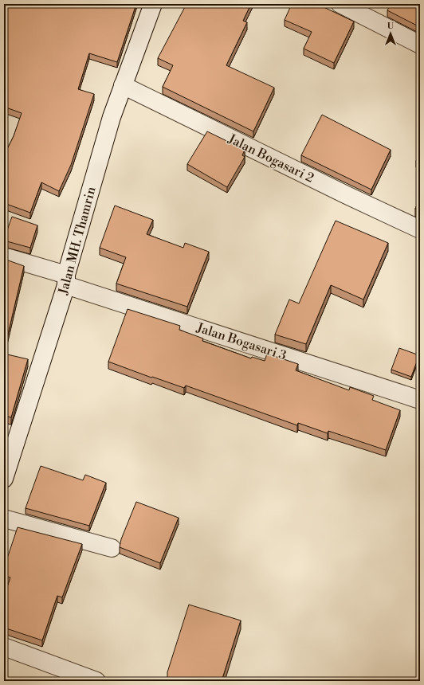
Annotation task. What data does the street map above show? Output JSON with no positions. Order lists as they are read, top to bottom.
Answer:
{
  "streets": {
    "street": ["Jalan Bogasari 2", "Jalan MH. Thamrin", "Jalan Bogasari 3"]
  },
  "crossings": [
    ["Jalan Bogasari 2", "Jalan MH. Thamrin"],
    ["Jalan MH. Thamrin", "Jalan Bogasari 3"]
  ],
  "north": "top"
}
